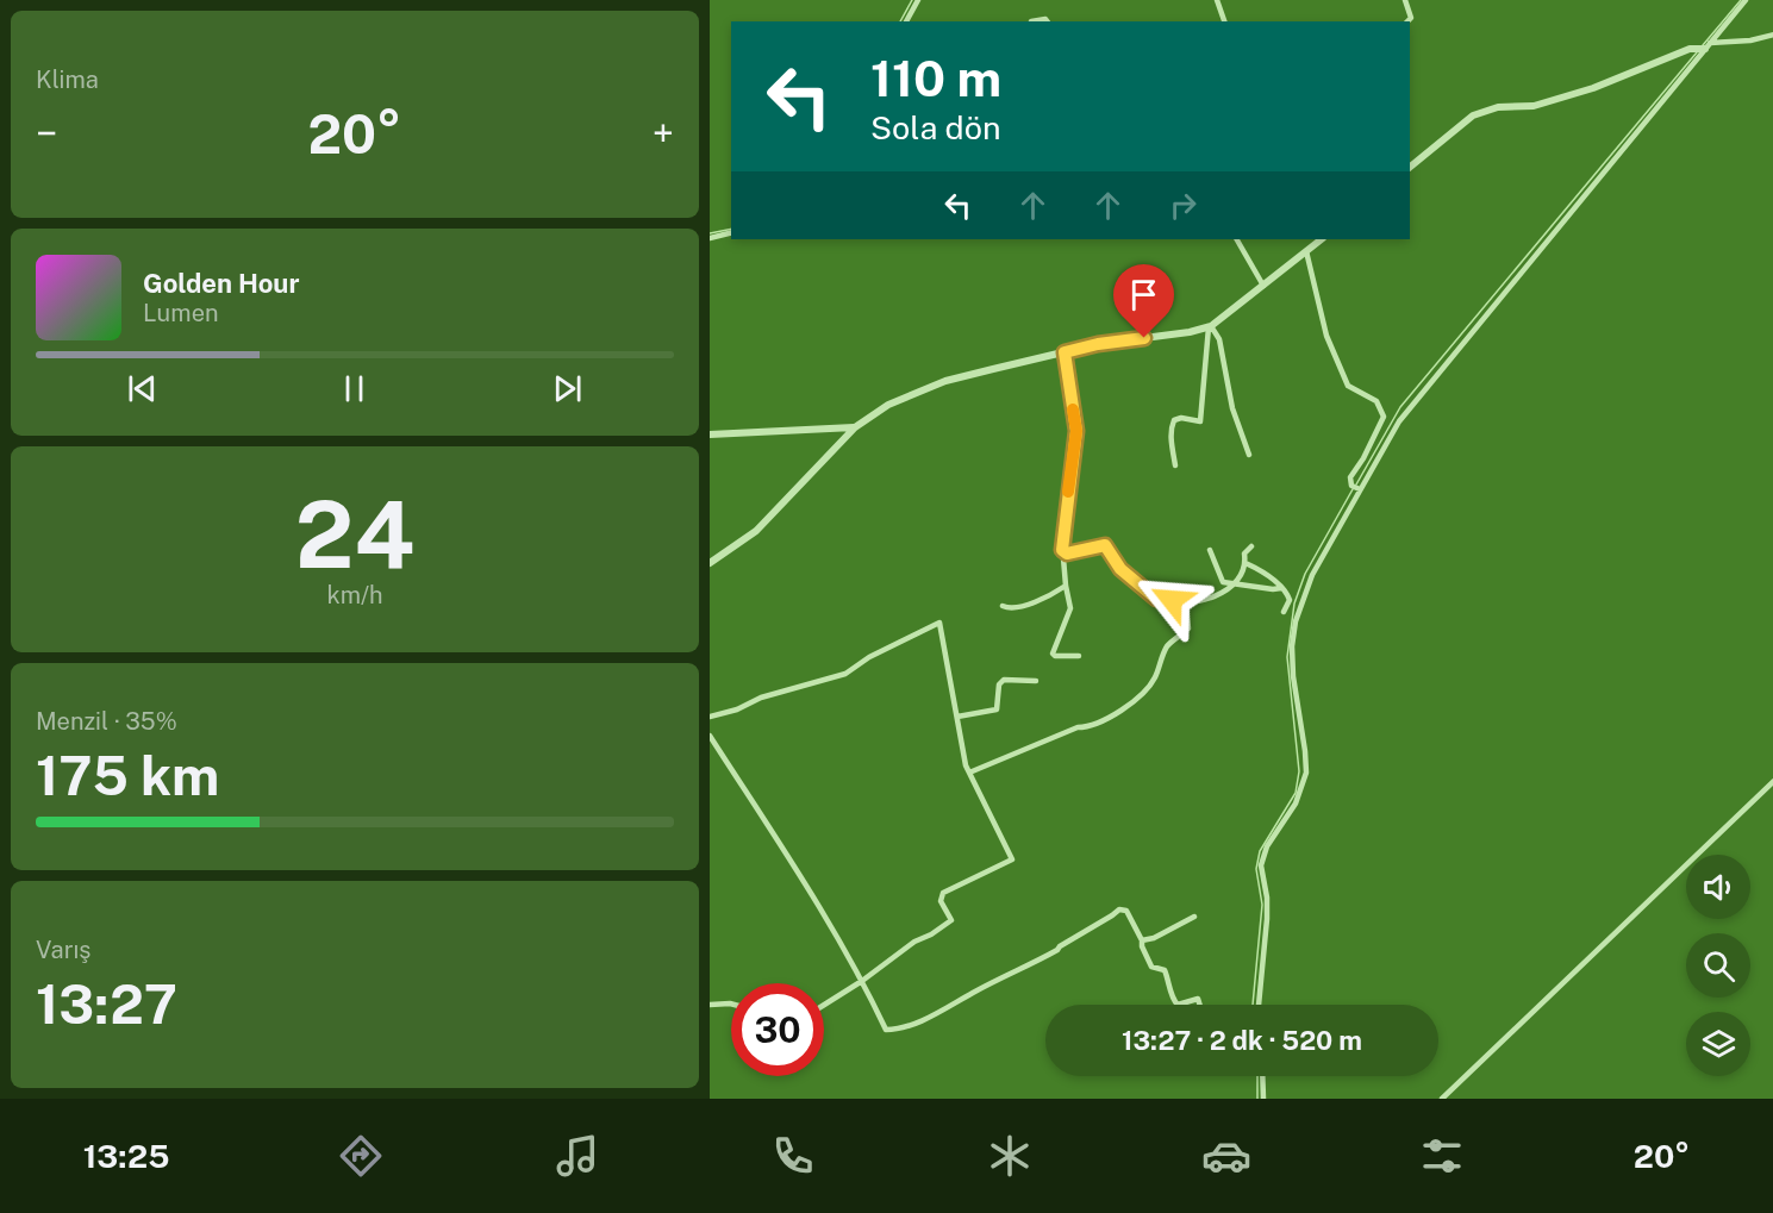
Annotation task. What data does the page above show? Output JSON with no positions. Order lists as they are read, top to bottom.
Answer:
{
  "page": {
    "tile": [
      "Klima",
      ["24", "km/h"],
      ["Menzil · 35%", "175 km"],
      ["Varış", "13:27"]
    ],
    "turn": ["110 m", "Sola dön"],
    "heat": ["−", "20°", "+"],
    "song": ["Golden Hour", "Lumen"],
    "limit": "30",
    "trip": "13:27 · 2 dk · 520 m",
    "tabs": ["13:25", "20°"]
  }
}
